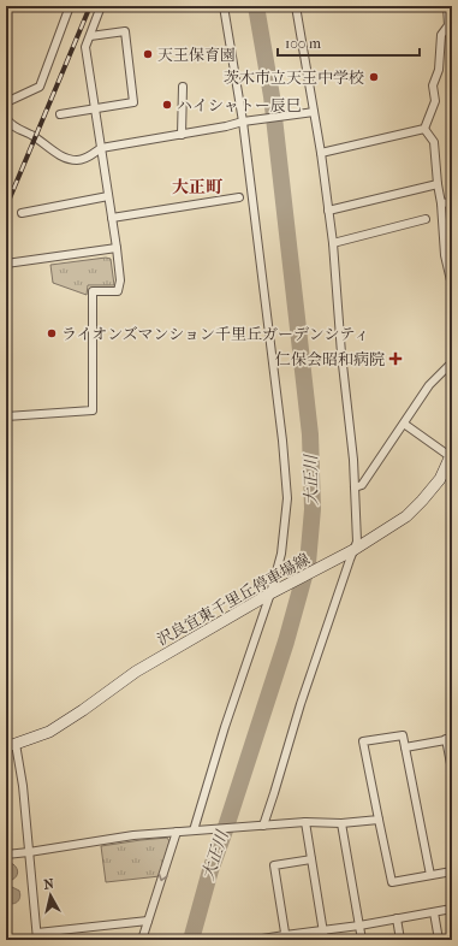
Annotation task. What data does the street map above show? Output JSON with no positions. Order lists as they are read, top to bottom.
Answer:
{
  "streets": {
    "main road": ["沢良宜東千里丘停車場線"]
  },
  "districts": ["大正町"],
  "water": ["大正川"],
  "places": {
    "other": [
      "天王保育園",
      "茨木市立天王中学校",
      "ハイシャトー辰巳",
      "ライオンズマンション千里丘ガーデンシティ"
    ],
    "health": ["仁保会昭和病院"]
  },
  "scale_bar": "100 m",
  "north": "top"
}
